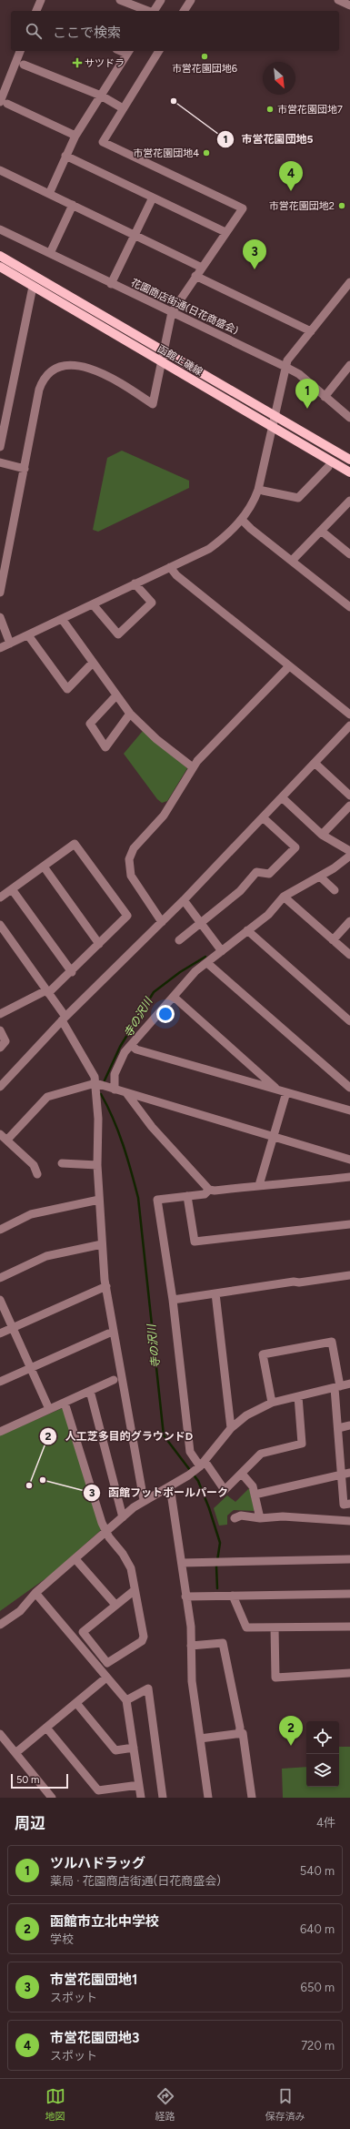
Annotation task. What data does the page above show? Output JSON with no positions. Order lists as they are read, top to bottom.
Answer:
{
  "streets": {
    "main road": ["函館上磯線"],
    "street": ["花園商店街通(日花商盛会)"]
  },
  "water": ["寺の沢川"],
  "places": {
    "other": [
      "市営花園団地6",
      "市営花園団地5",
      "市営花園団地7",
      "市営花園団地4",
      "市営花園団地2",
      "函館フットボールパーク",
      "人工芝多目的グラウンドD"
    ],
    "health": ["サツドラ"]
  },
  "scale_bar": "50 m",
  "north": "bottom right",
  "page": {
    "search": "ここで検索",
    "pins": [
      "4",
      "3",
      "1",
      "2"
    ],
    "scale": "50 m",
    "heading": ["周辺", "4件"],
    "list": [
      {
        "mark": "1",
        "name": "ツルハドラッグ",
        "note": "薬局 · 花園商店街通(日花商盛会)",
        "value": "540 m"
      },
      {
        "mark": "2",
        "name": "函館市立北中学校",
        "note": "学校",
        "value": "640 m"
      },
      {
        "mark": "3",
        "name": "市営花園団地1",
        "note": "スポット",
        "value": "650 m"
      },
      {
        "mark": "4",
        "name": "市営花園団地3",
        "note": "スポット",
        "value": "720 m"
      }
    ],
    "nav": ["地図", "経路", "保存済み"]
  }
}
